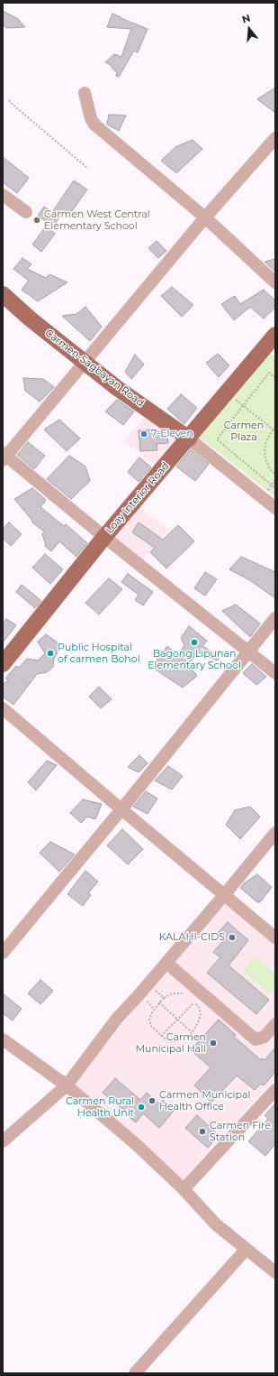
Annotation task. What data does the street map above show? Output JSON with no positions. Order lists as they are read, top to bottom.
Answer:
{
  "streets": {
    "main road": ["Carmen-Sagbayan Road", "Loay Interior Road"]
  },
  "crossings": [
    ["Carmen-Sagbayan Road", "Loay Interior Road"]
  ],
  "parks": ["Carmen Plaza"],
  "places": [
    "Carmen West Central Elementary School",
    "7-Eleven",
    "Bagong Lipunan Elementary School",
    "Public Hospital of carmen Bohol",
    "KALAHI-CIDS",
    "Carmen Municipal Hall",
    "Carmen Municipal Health Office",
    "Carmen Rural Health Unit",
    "Carmen Fire Station"
  ],
  "north": "top"
}
